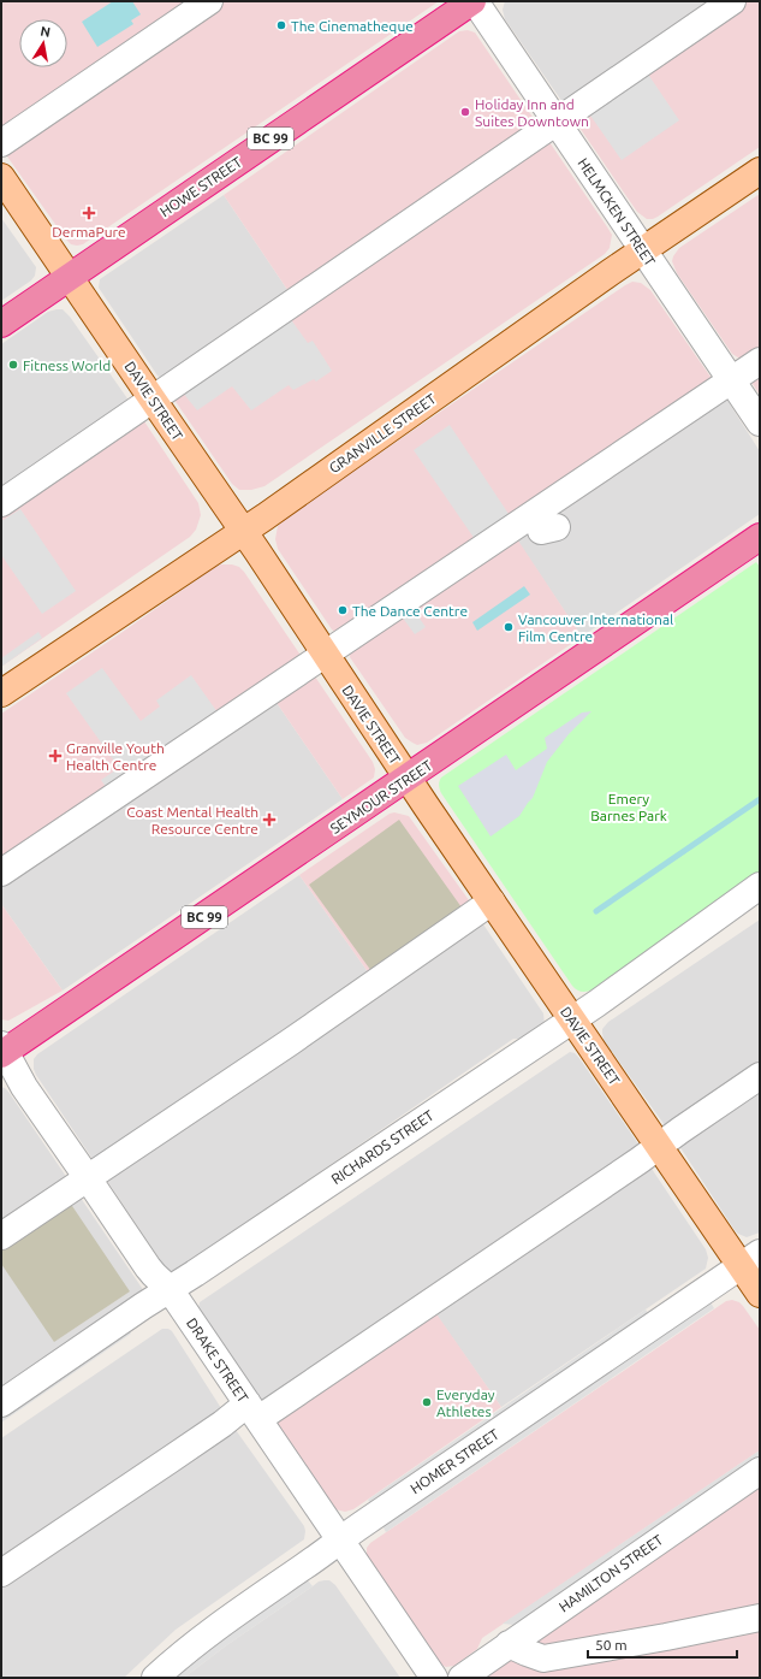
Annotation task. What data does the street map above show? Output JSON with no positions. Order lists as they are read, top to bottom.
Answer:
{
  "streets": {
    "highway": ["BC 99", "HOWE STREET", "SEYMOUR STREET"],
    "main road": ["DAVIE STREET", "GRANVILLE STREET"],
    "street": [
      "HELMCKEN STREET",
      "RICHARDS STREET",
      "DRAKE STREET",
      "HOMER STREET",
      "HAMILTON STREET"
    ]
  },
  "crossings": [
    ["HOWE STREET", "HELMCKEN STREET"],
    ["HOWE STREET", "DAVIE STREET"],
    ["HELMCKEN STREET", "GRANVILLE STREET"],
    ["DAVIE STREET", "GRANVILLE STREET"],
    ["DAVIE STREET", "SEYMOUR STREET"],
    ["DAVIE STREET", "RICHARDS STREET"],
    ["DAVIE STREET", "HOMER STREET"],
    ["SEYMOUR STREET", "DRAKE STREET"],
    ["RICHARDS STREET", "DRAKE STREET"],
    ["DRAKE STREET", "HOMER STREET"]
  ],
  "parks": ["Emery Barnes Park"],
  "places": {
    "other": [
      "The Cinematheque",
      "Holiday Inn and Suites Downtown",
      "Fitness World",
      "The Dance Centre",
      "Vancouver International Film Centre",
      "Everyday Athletes"
    ],
    "health": ["DermaPure", "Granville Youth Health Centre", "Coast Mental Health Resource Centre"]
  },
  "scale_bar": "50 m",
  "north": "top"
}
